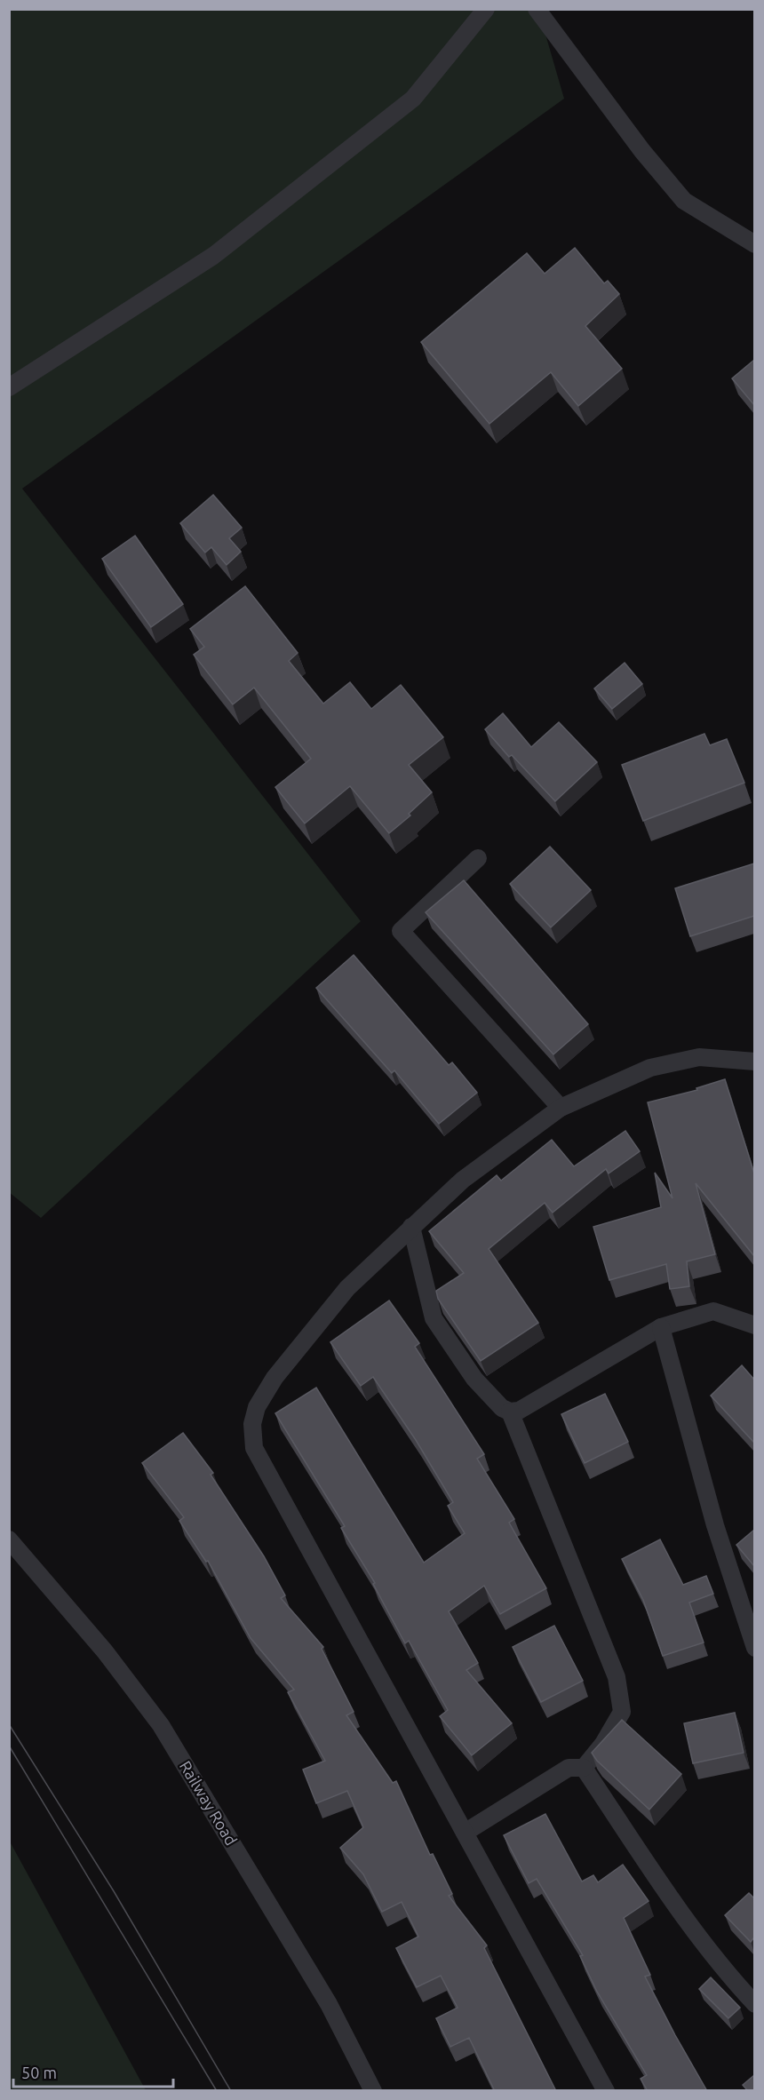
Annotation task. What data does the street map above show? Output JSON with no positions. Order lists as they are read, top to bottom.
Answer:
{
  "streets": {
    "street": ["Railway Road"]
  },
  "scale_bar": "50 m"
}
